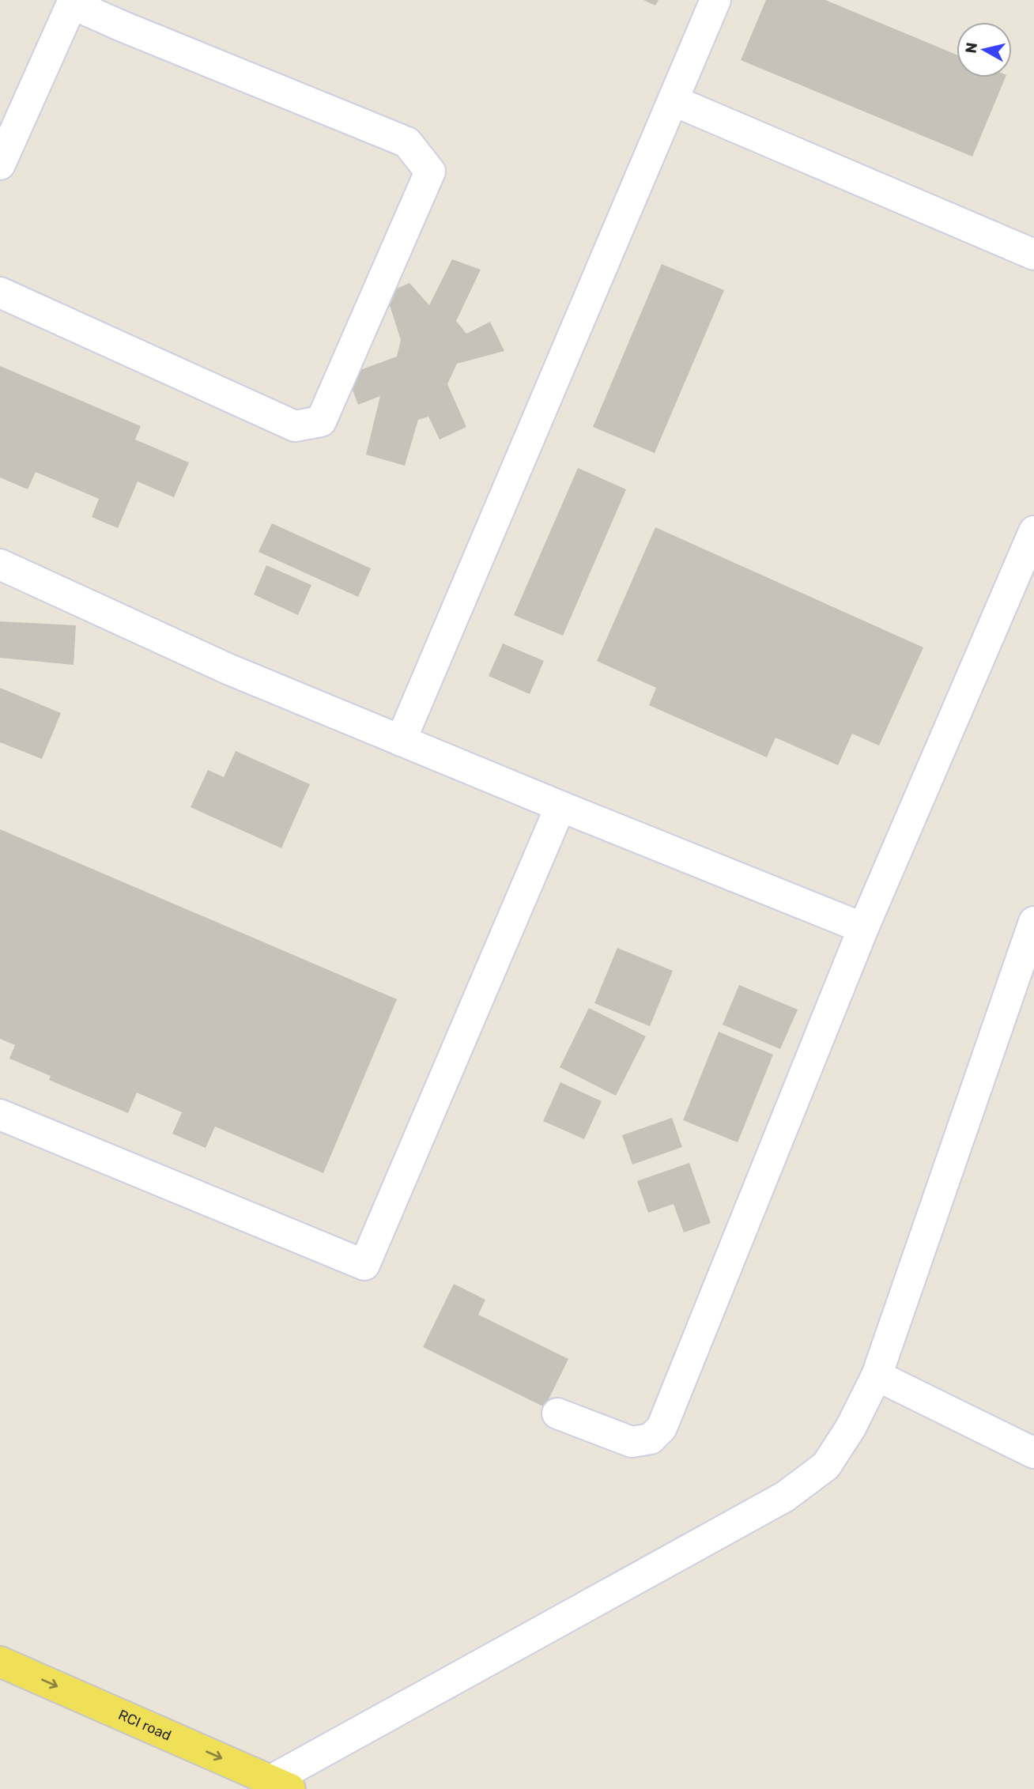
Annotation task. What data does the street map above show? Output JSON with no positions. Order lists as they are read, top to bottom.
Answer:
{
  "streets": {
    "main road": ["RCI road"]
  },
  "one_way": ["RCI road"],
  "north": "left"
}
